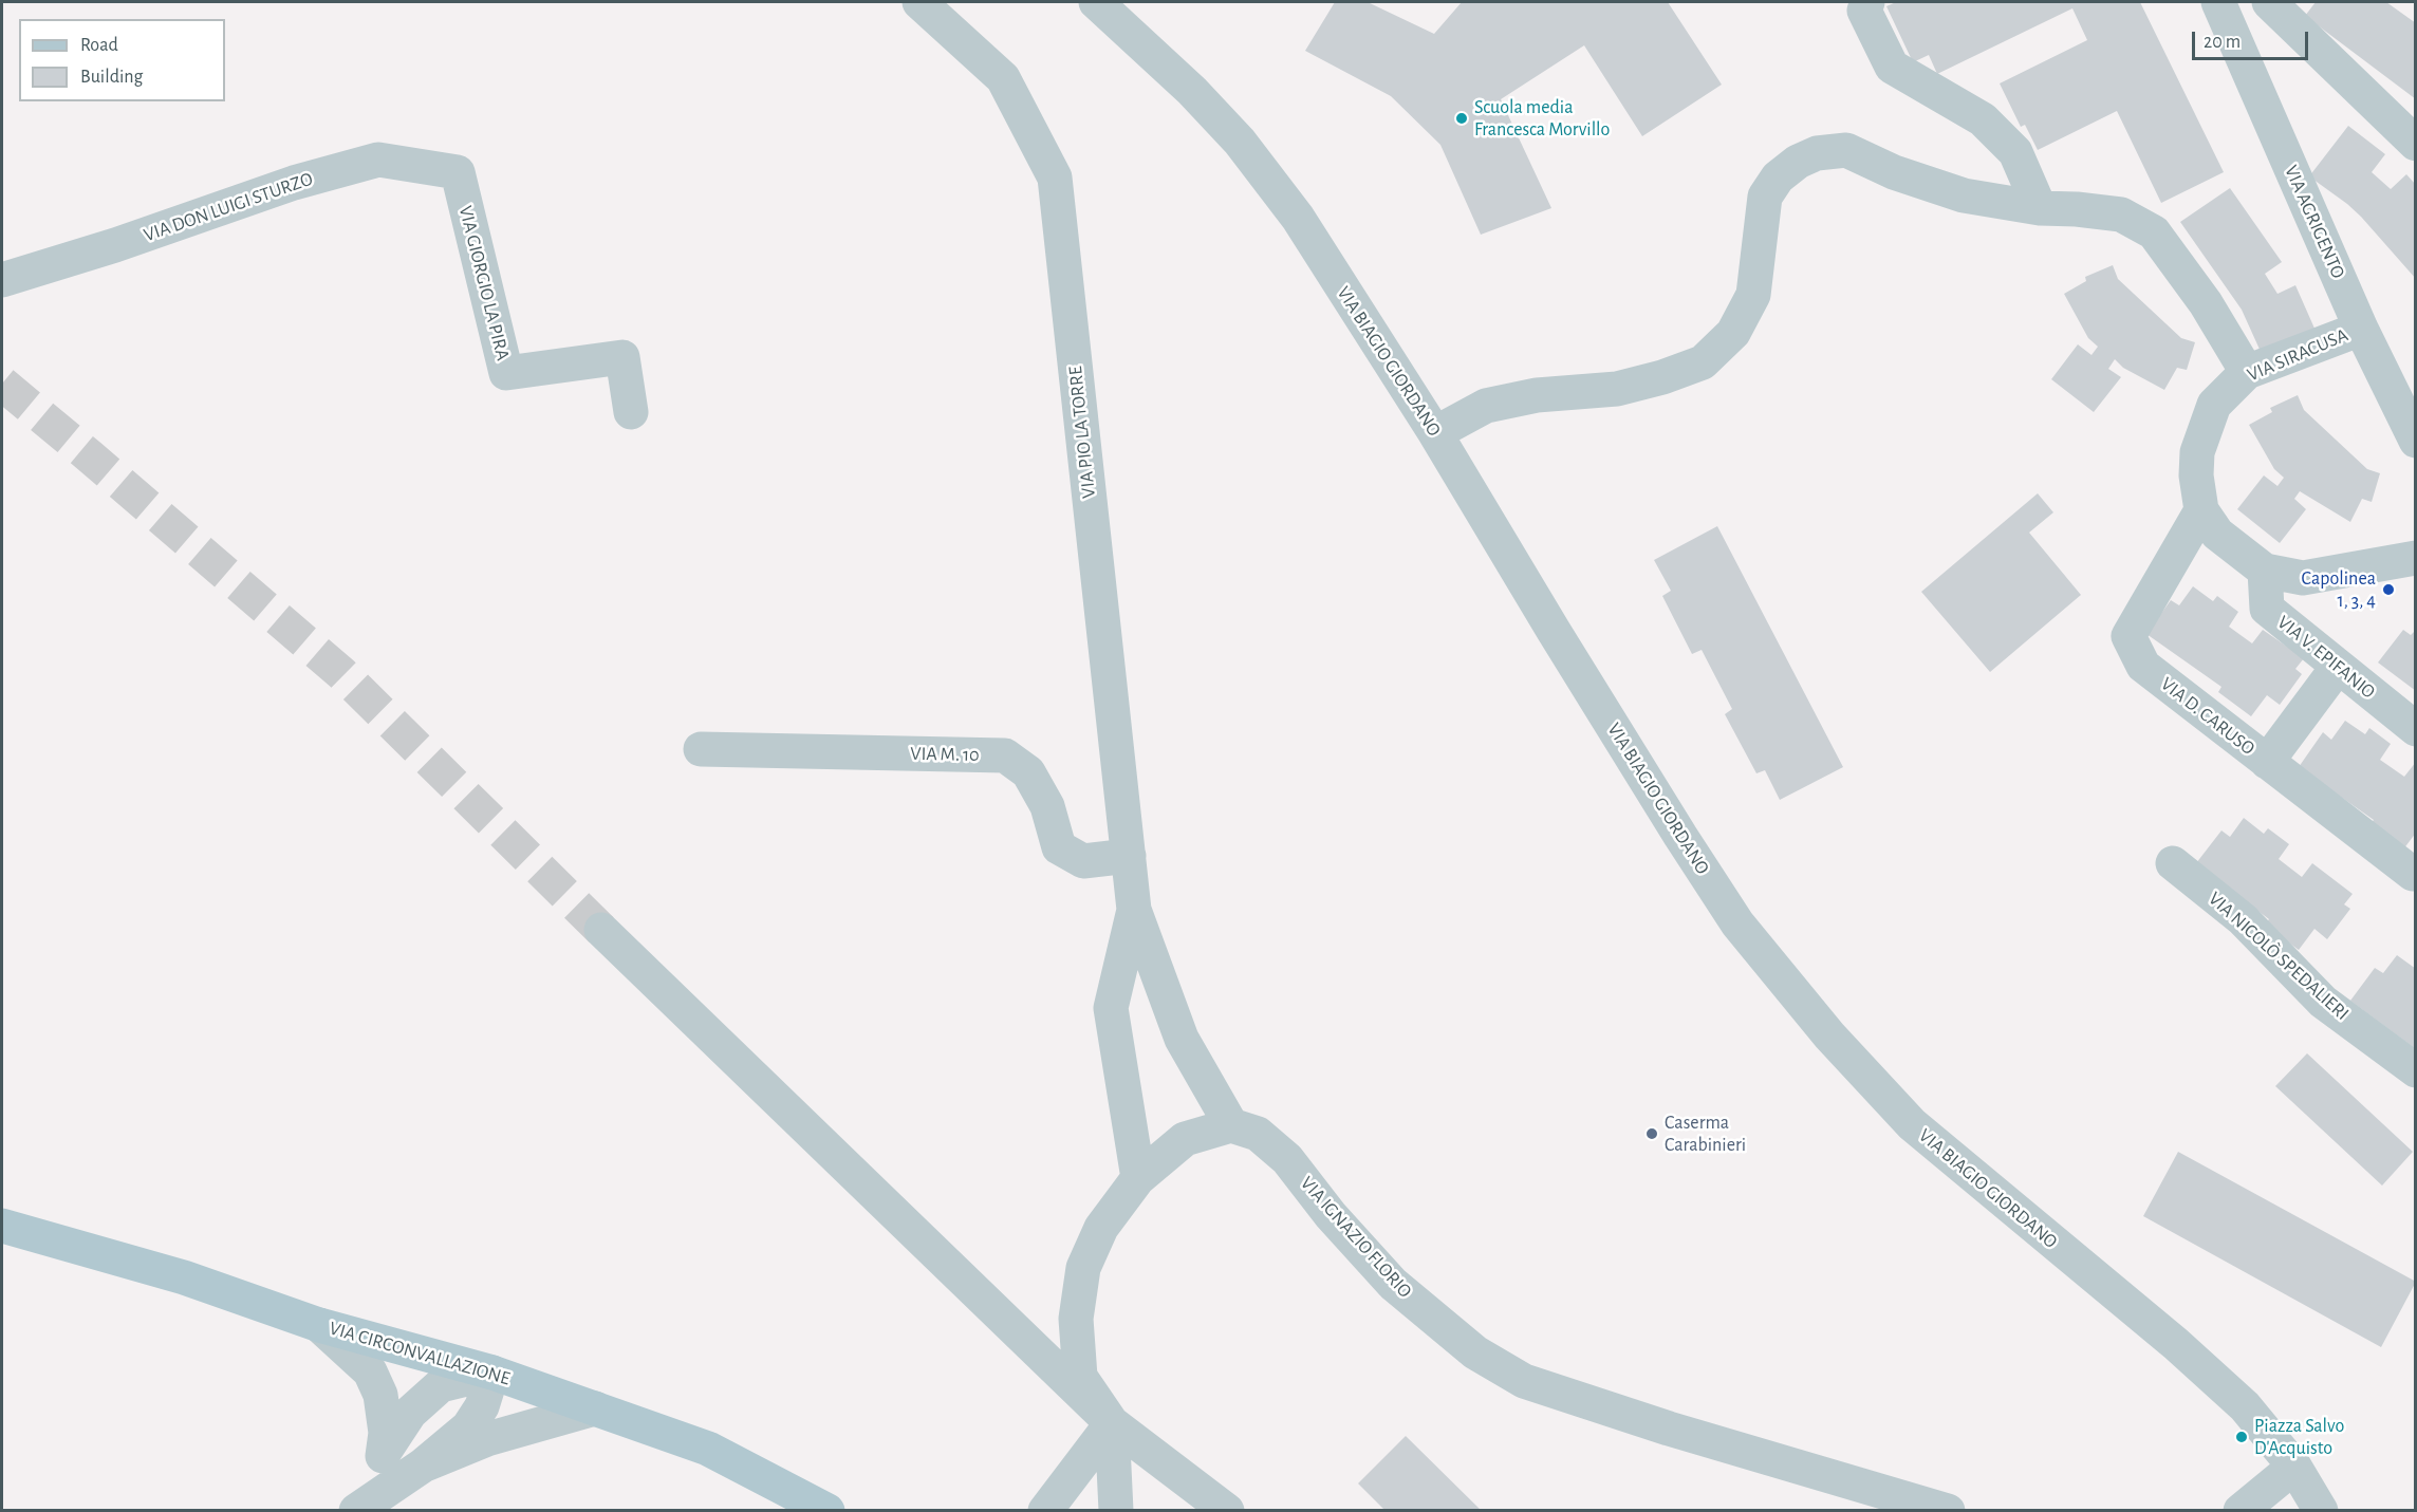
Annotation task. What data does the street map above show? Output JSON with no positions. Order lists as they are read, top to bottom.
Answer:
{
  "streets": {
    "main road": ["VIA CIRCONVALLAZIONE"],
    "street": [
      "VIA DON LUIGI STURZO",
      "VIA AGRIGENTO",
      "VIA GIORGIO LA PIRA",
      "VIA SIRACUSA",
      "VIA BIAGIO GIORDANO",
      "VIA PIO LA TORRE",
      "VIA V. EPIFANIO",
      "VIA D. CARUSO",
      "VIA M. 10",
      "VIA NICOLÒ SPEDALIERI",
      "VIA IGNAZIO FLORIO"
    ]
  },
  "crossings": [
    ["VIA DON LUIGI STURZO", "VIA GIORGIO LA PIRA"],
    ["VIA AGRIGENTO", "VIA SIRACUSA"],
    ["VIA SIRACUSA", "VIA V. EPIFANIO"],
    ["VIA SIRACUSA", "VIA D. CARUSO"],
    ["VIA PIO LA TORRE", "VIA M. 10"]
  ],
  "places": [
    "Scuola media Francesca Morvillo",
    "Capolinea 1, 3, 4",
    "Caserma Carabinieri",
    "Piazza Salvo D'Acquisto"
  ],
  "legend": ["Road", "Building"],
  "scale_bar": "20 m"
}
